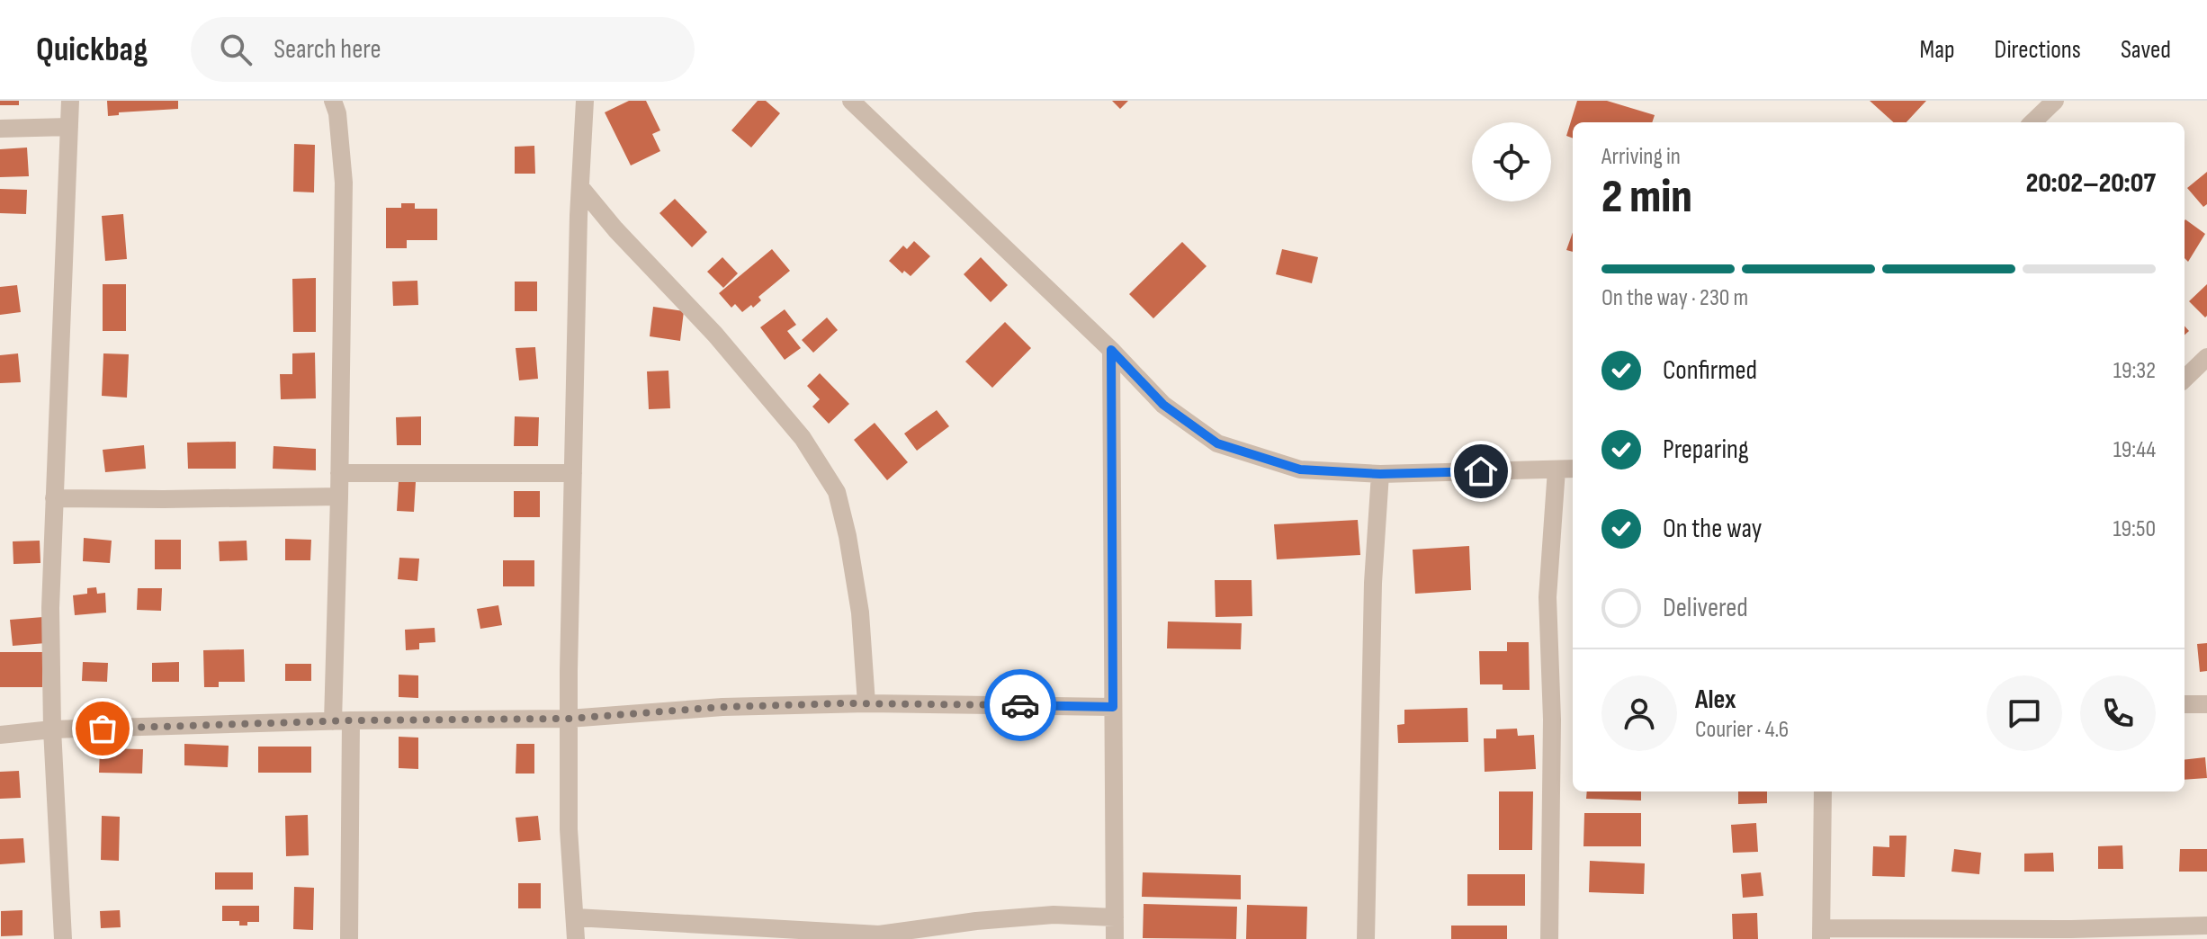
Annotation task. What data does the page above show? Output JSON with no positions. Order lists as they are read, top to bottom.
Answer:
{
  "page": {
    "header": "Quickbag",
    "search": "Search here",
    "nav": ["Map", "Directions", "Saved"],
    "heading": ["2 min", "Arriving in", "20:02–20:07"],
    "panel": ["Alex", "Courier · 4.6"],
    "bar": "On the way · 230 m",
    "list": [
      ["Confirmed", "19:32"],
      ["Preparing", "19:44"],
      ["On the way", "19:50"],
      "Delivered"
    ]
  }
}
